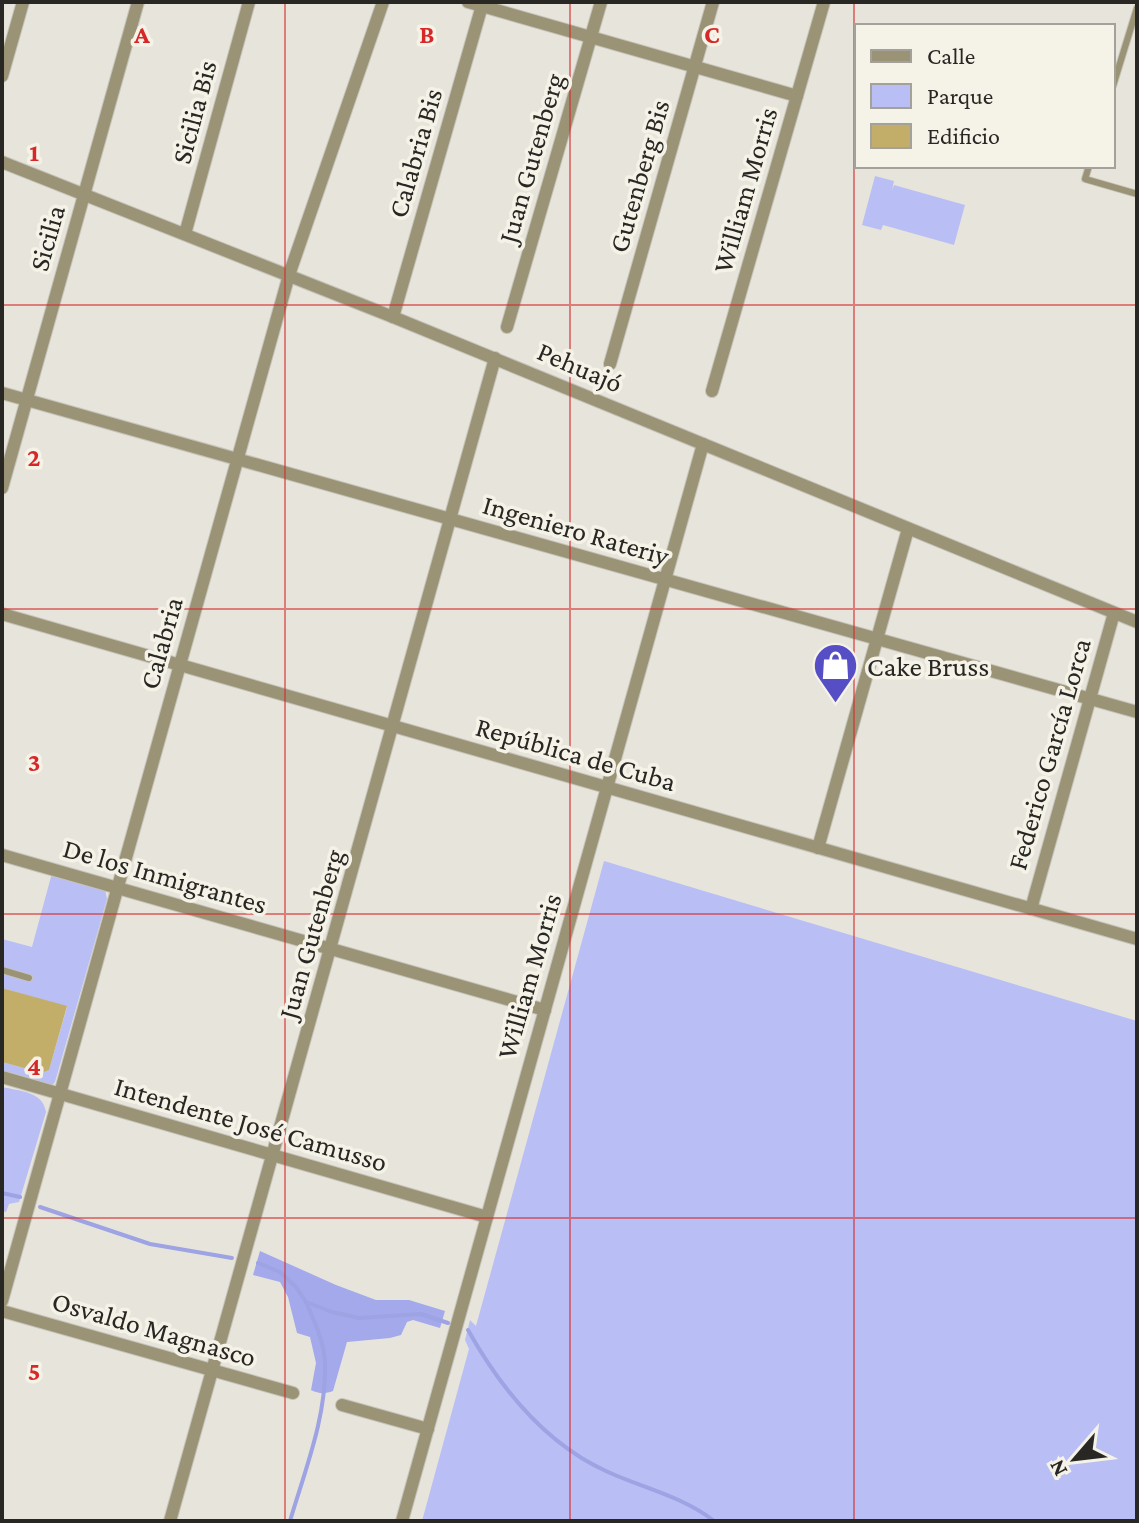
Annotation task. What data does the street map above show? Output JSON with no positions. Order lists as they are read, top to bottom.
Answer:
{
  "streets": {
    "street": [
      "Sicilia Bis",
      "Calabria Bis",
      "Juan Gutenberg",
      "Gutenberg Bis",
      "William Morris",
      "Sicilia",
      "Pehuajó",
      "Ingeniero Rateriy",
      "Calabria",
      "República de Cuba",
      "Federico García Lorca",
      "De los Inmigrantes",
      "Intendente José Camusso",
      "Osvaldo Magnasco"
    ]
  },
  "crossings": [
    ["Sicilia Bis", "Pehuajó"],
    ["Calabria Bis", "Pehuajó"],
    ["Juan Gutenberg", "Pehuajó"],
    ["Juan Gutenberg", "Ingeniero Rateriy"],
    ["Juan Gutenberg", "República de Cuba"],
    ["Juan Gutenberg", "De los Inmigrantes"],
    ["Juan Gutenberg", "Intendente José Camusso"],
    ["Juan Gutenberg", "Osvaldo Magnasco"],
    ["William Morris", "Pehuajó"],
    ["William Morris", "Ingeniero Rateriy"],
    ["William Morris", "República de Cuba"],
    ["William Morris", "De los Inmigrantes"],
    ["William Morris", "Intendente José Camusso"],
    ["Sicilia", "Pehuajó"],
    ["Sicilia", "Ingeniero Rateriy"],
    ["Pehuajó", "Calabria"],
    ["Pehuajó", "Federico García Lorca"],
    ["Ingeniero Rateriy", "Calabria"],
    ["Ingeniero Rateriy", "Federico García Lorca"],
    ["Calabria", "República de Cuba"],
    ["Calabria", "De los Inmigrantes"],
    ["Calabria", "Intendente José Camusso"],
    ["República de Cuba", "Federico García Lorca"]
  ],
  "places": {
    "shop": ["Cake Bruss"]
  },
  "legend": ["Calle", "Parque", "Edificio"],
  "north": "bottom left",
  "grid": {
    "columns": ["A", "B", "C"],
    "rows": [
      "1",
      "2",
      "3",
      "4",
      "5"
    ]
  }
}
